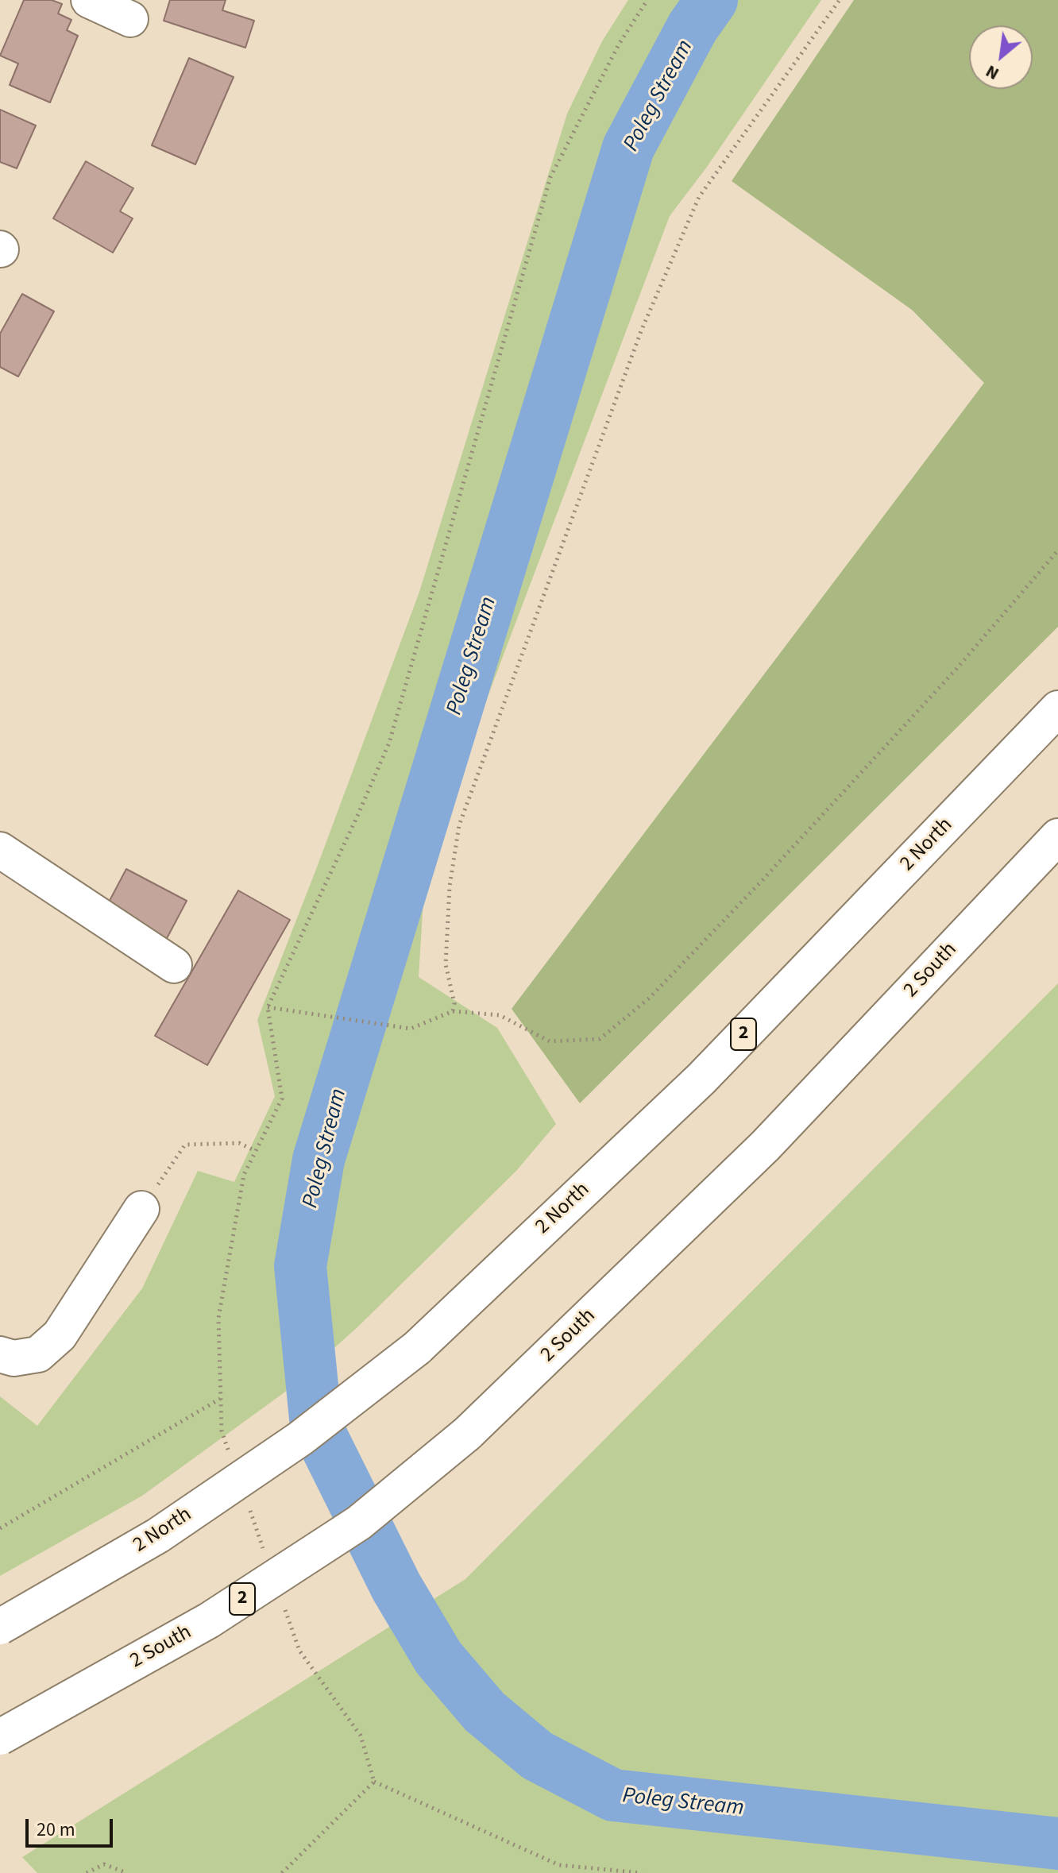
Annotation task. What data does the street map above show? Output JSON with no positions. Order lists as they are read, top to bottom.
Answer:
{
  "streets": {
    "main road": ["2 North", "2 South", "2"]
  },
  "water": ["Poleg Stream"],
  "scale_bar": "20 m",
  "north": "bottom left"
}
